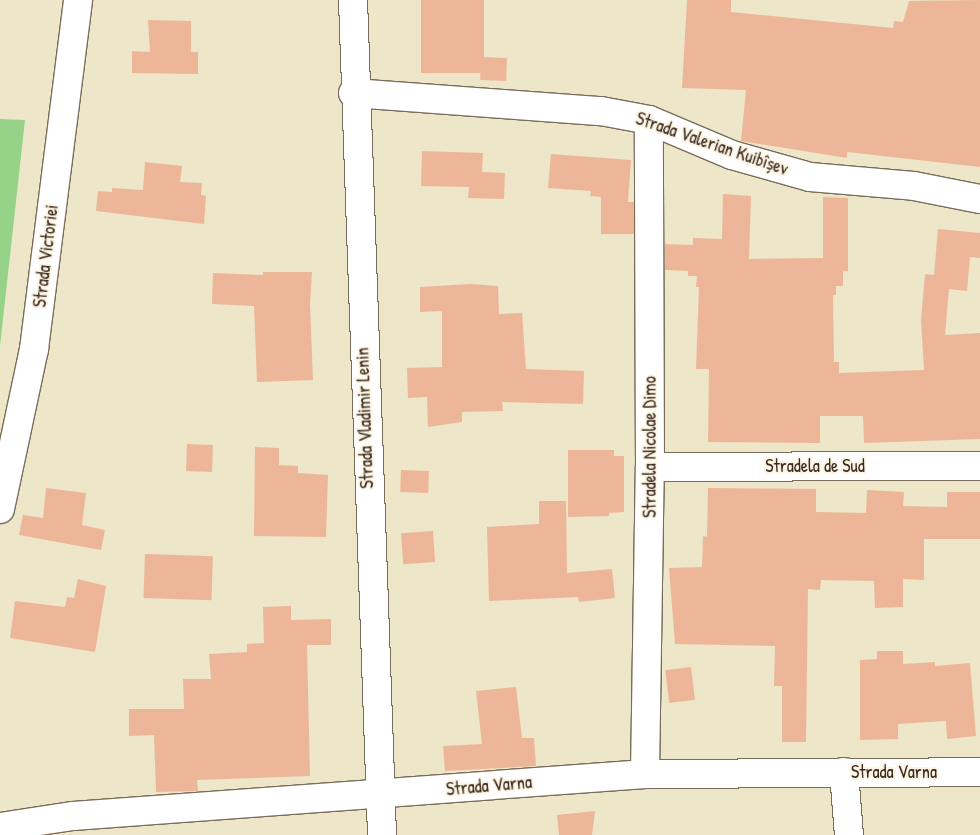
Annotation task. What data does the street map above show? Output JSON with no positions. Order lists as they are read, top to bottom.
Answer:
{
  "streets": {
    "street": [
      "Strada Valerian Kuibîșev",
      "Strada Victoriei",
      "Strada Vladimir Lenin",
      "Stradela Nicolae Dimo",
      "Stradela de Sud",
      "Strada Varna"
    ]
  },
  "crossings": [
    ["Strada Valerian Kuibîșev", "Strada Vladimir Lenin"],
    ["Strada Valerian Kuibîșev", "Stradela Nicolae Dimo"],
    ["Strada Vladimir Lenin", "Strada Varna"],
    ["Stradela Nicolae Dimo", "Stradela de Sud"],
    ["Stradela Nicolae Dimo", "Strada Varna"]
  ]
}
